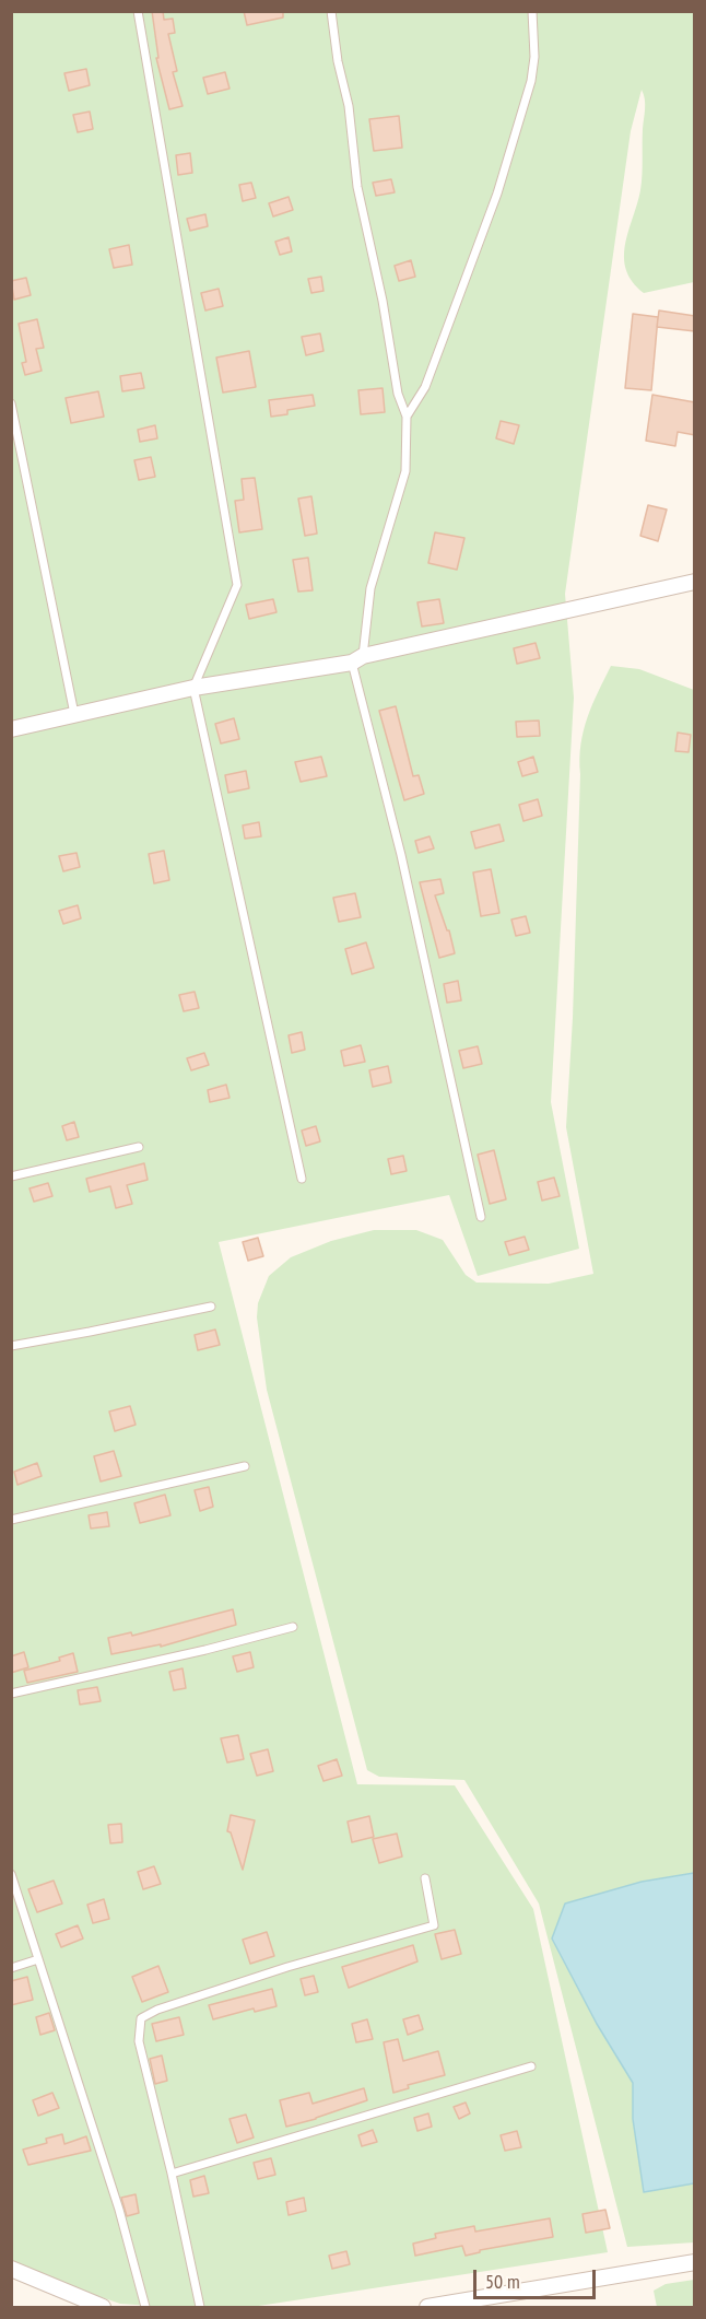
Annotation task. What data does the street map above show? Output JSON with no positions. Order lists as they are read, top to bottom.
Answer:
{
  "scale_bar": "50 m"
}
